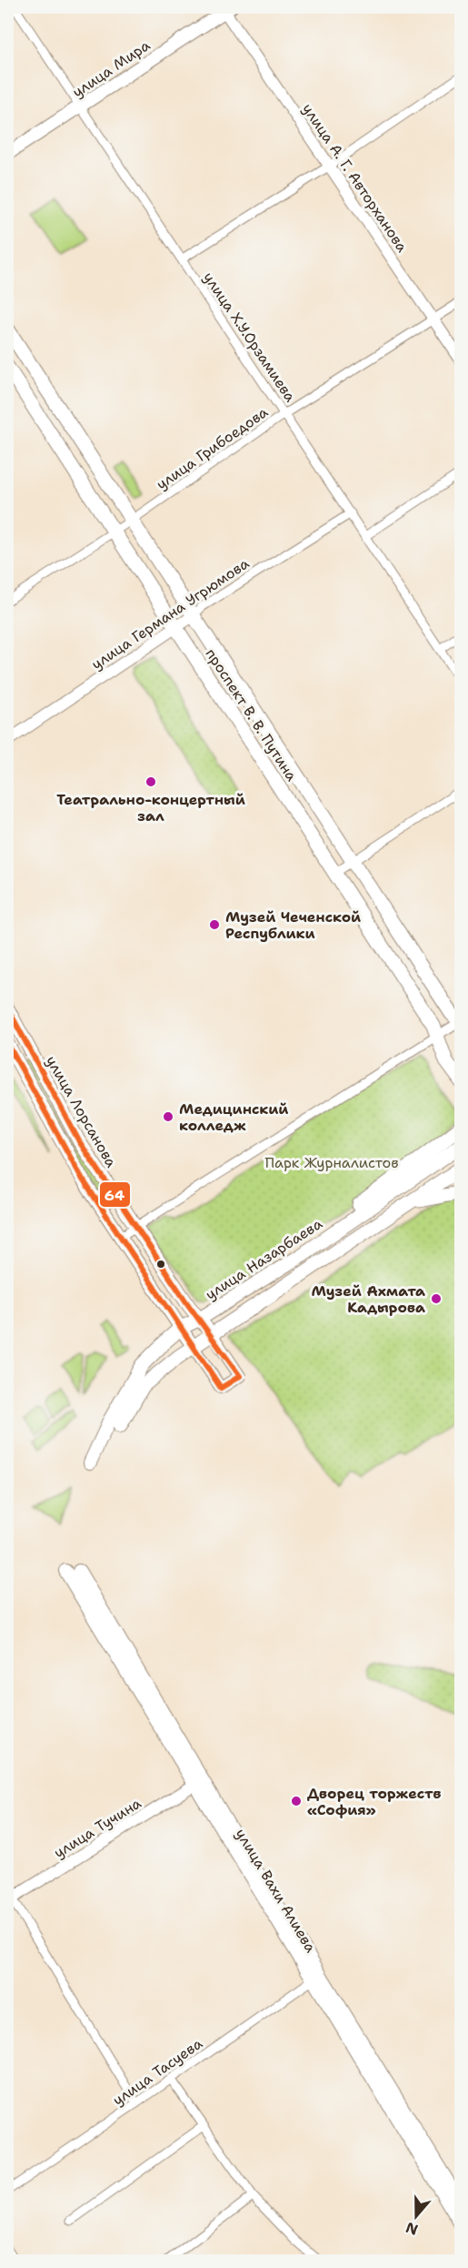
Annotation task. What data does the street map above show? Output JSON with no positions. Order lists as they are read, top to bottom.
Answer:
{
  "streets": {
    "main road": [
      "улица Мира",
      "проспект В. В. Путина",
      "улица Лорсанова",
      "улица Назарбаева",
      "улица Вахи Алиева"
    ],
    "street": [
      "улица А. Г. Авторханова",
      "улица Х.У.Орзамиева",
      "улица Грибоедова",
      "улица Германа Угрюмова",
      "улица Тучина",
      "улица Тасуева"
    ]
  },
  "crossings": [
    ["улица Мира", "улица А. Г. Авторханова"],
    ["улица Мира", "улица Х.У.Орзамиева"],
    ["улица А. Г. Авторханова", "улица Грибоедова"],
    ["улица Х.У.Орзамиева", "улица Грибоедова"],
    ["улица Х.У.Орзамиева", "улица Германа Угрюмова"],
    ["улица Грибоедова", "проспект В. В. Путина"],
    ["улица Германа Угрюмова", "проспект В. В. Путина"],
    ["улица Лорсанова", "улица Назарбаева"],
    ["улица Тучина", "улица Вахи Алиева"],
    ["улица Вахи Алиева", "улица Тасуева"]
  ],
  "parks": ["Парк Журналистов"],
  "places": [
    "Театрально-концертный зал",
    "Музей Чеченской Республики",
    "Медицинский колледж",
    "Музей Ахмата Кадырова",
    "Дворец торжеств «София»"
  ],
  "lines": ["transit line 64"],
  "north": "bottom"
}
